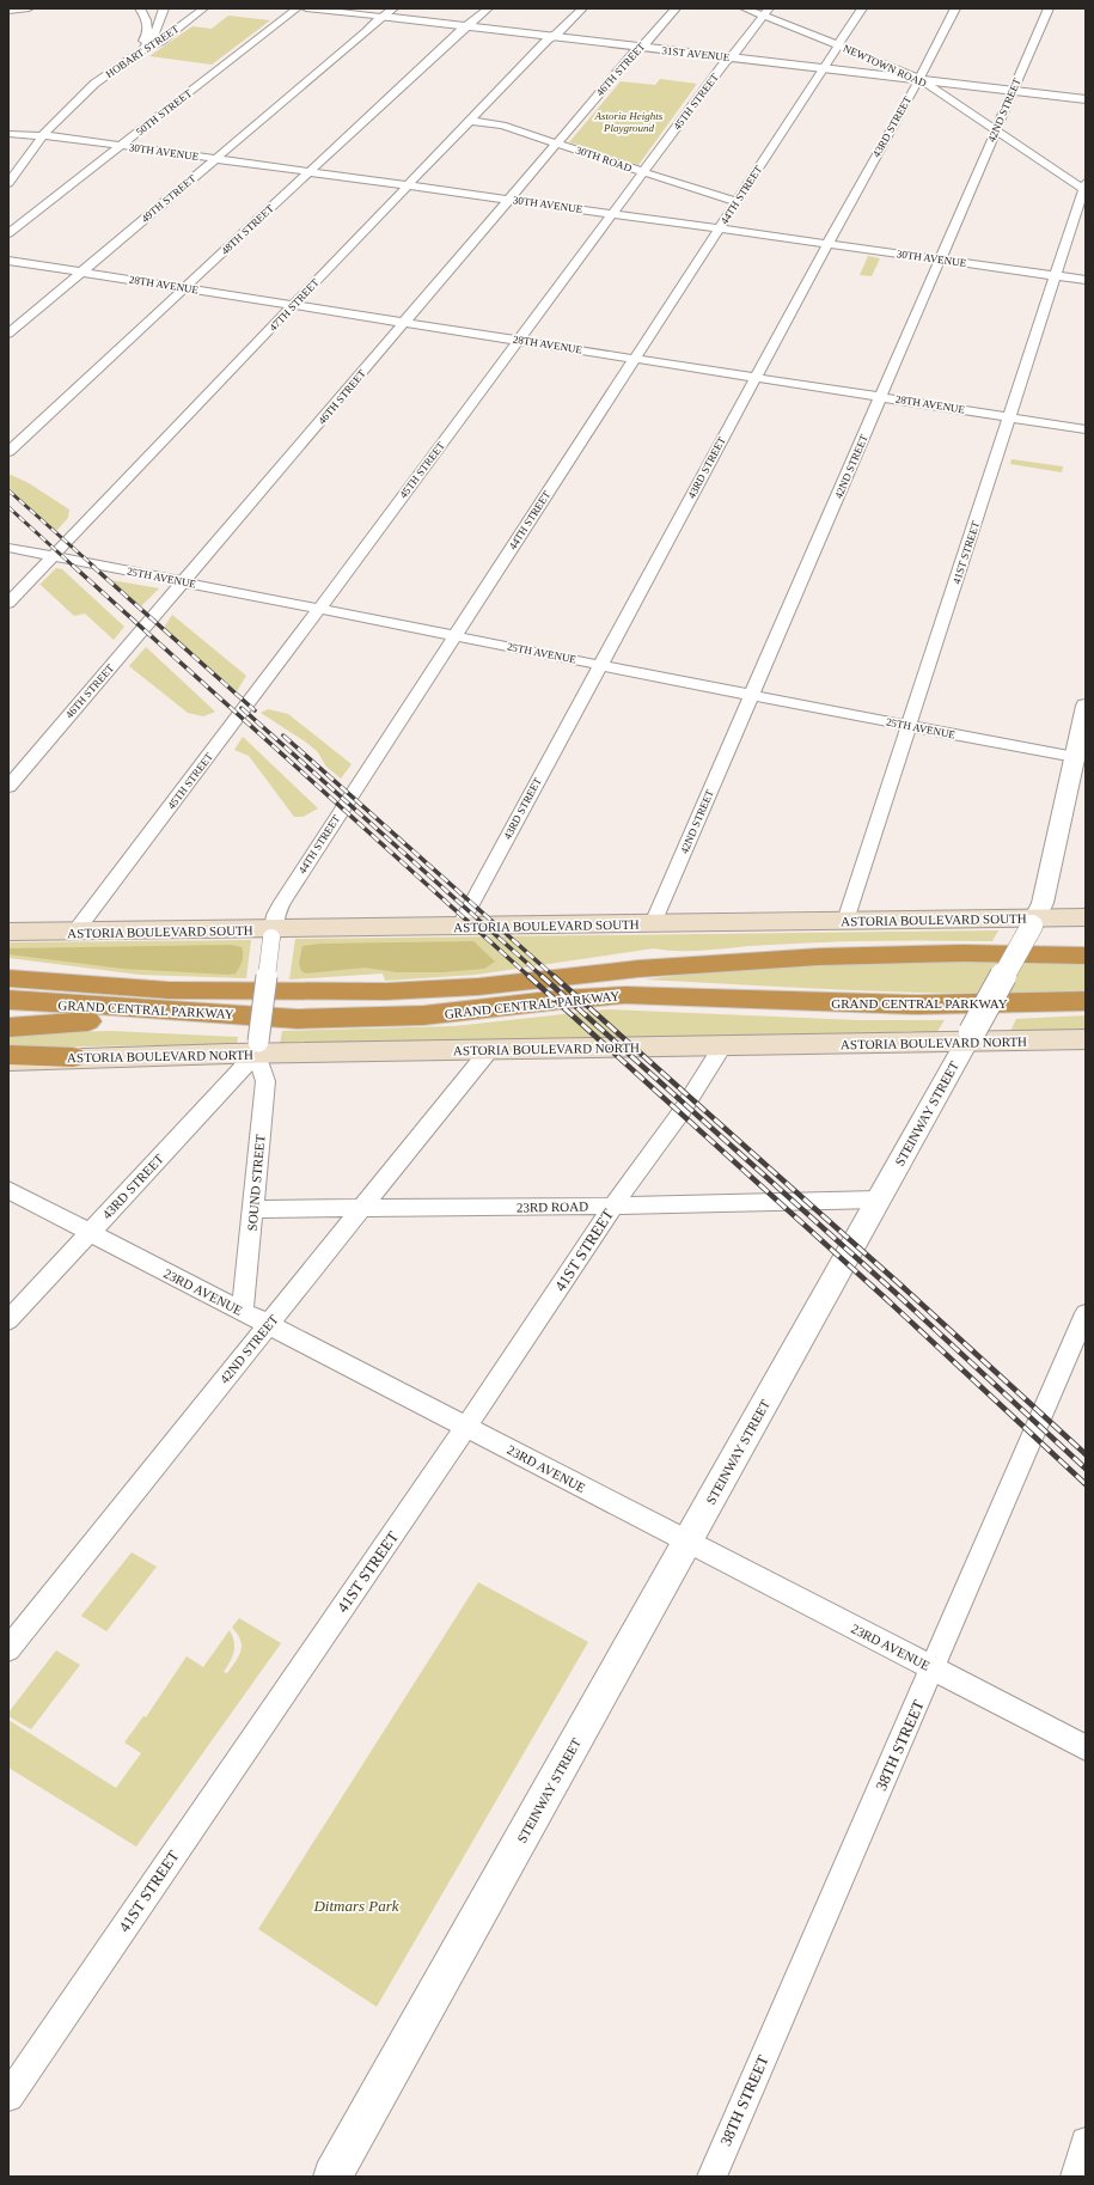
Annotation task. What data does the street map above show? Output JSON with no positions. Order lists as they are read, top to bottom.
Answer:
{
  "streets": {
    "highway": ["GRAND CENTRAL PARKWAY"],
    "main road": ["ASTORIA BOULEVARD SOUTH", "ASTORIA BOULEVARD NORTH"],
    "street": [
      "HOBART STREET",
      "31ST AVENUE",
      "NEWTOWN ROAD",
      "46TH STREET",
      "45TH STREET",
      "42ND STREET",
      "50TH STREET",
      "43RD STREET",
      "30TH AVENUE",
      "30TH ROAD",
      "44TH STREET",
      "49TH STREET",
      "48TH STREET",
      "28TH AVENUE",
      "47TH STREET",
      "41ST STREET",
      "25TH AVENUE",
      "STEINWAY STREET",
      "SOUND STREET",
      "23RD ROAD",
      "23RD AVENUE",
      "38TH STREET"
    ]
  },
  "crossings": [
    ["HOBART STREET", "30TH AVENUE"],
    ["31ST AVENUE", "NEWTOWN ROAD"],
    ["31ST AVENUE", "46TH STREET"],
    ["31ST AVENUE", "45TH STREET"],
    ["31ST AVENUE", "42ND STREET"],
    ["31ST AVENUE", "43RD STREET"],
    ["31ST AVENUE", "44TH STREET"],
    ["31ST AVENUE", "49TH STREET"],
    ["31ST AVENUE", "48TH STREET"],
    ["31ST AVENUE", "47TH STREET"],
    ["NEWTOWN ROAD", "45TH STREET"],
    ["NEWTOWN ROAD", "42ND STREET"],
    ["NEWTOWN ROAD", "43RD STREET"],
    ["NEWTOWN ROAD", "44TH STREET"],
    ["NEWTOWN ROAD", "41ST STREET"],
    ["46TH STREET", "30TH AVENUE"],
    ["46TH STREET", "30TH ROAD"],
    ["46TH STREET", "28TH AVENUE"],
    ["46TH STREET", "25TH AVENUE"],
    ["45TH STREET", "30TH AVENUE"],
    ["45TH STREET", "30TH ROAD"],
    ["45TH STREET", "28TH AVENUE"],
    ["45TH STREET", "25TH AVENUE"],
    ["45TH STREET", "ASTORIA BOULEVARD SOUTH"],
    ["42ND STREET", "30TH AVENUE"],
    ["42ND STREET", "28TH AVENUE"],
    ["42ND STREET", "25TH AVENUE"],
    ["42ND STREET", "ASTORIA BOULEVARD SOUTH"],
    ["42ND STREET", "ASTORIA BOULEVARD NORTH"],
    ["42ND STREET", "23RD ROAD"],
    ["42ND STREET", "23RD AVENUE"],
    ["50TH STREET", "30TH AVENUE"],
    ["43RD STREET", "30TH AVENUE"],
    ["43RD STREET", "44TH STREET"],
    ["43RD STREET", "28TH AVENUE"],
    ["43RD STREET", "25TH AVENUE"],
    ["43RD STREET", "ASTORIA BOULEVARD SOUTH"],
    ["43RD STREET", "ASTORIA BOULEVARD NORTH"],
    ["43RD STREET", "SOUND STREET"],
    ["43RD STREET", "23RD AVENUE"],
    ["30TH AVENUE", "44TH STREET"],
    ["30TH AVENUE", "49TH STREET"],
    ["30TH AVENUE", "48TH STREET"],
    ["30TH AVENUE", "47TH STREET"],
    ["30TH AVENUE", "41ST STREET"],
    ["30TH ROAD", "44TH STREET"],
    ["30TH ROAD", "47TH STREET"],
    ["44TH STREET", "28TH AVENUE"],
    ["44TH STREET", "25TH AVENUE"],
    ["44TH STREET", "ASTORIA BOULEVARD SOUTH"],
    ["44TH STREET", "ASTORIA BOULEVARD NORTH"],
    ["44TH STREET", "SOUND STREET"],
    ["49TH STREET", "28TH AVENUE"],
    ["48TH STREET", "28TH AVENUE"],
    ["28TH AVENUE", "47TH STREET"],
    ["28TH AVENUE", "41ST STREET"],
    ["47TH STREET", "25TH AVENUE"],
    ["41ST STREET", "25TH AVENUE"],
    ["41ST STREET", "ASTORIA BOULEVARD SOUTH"],
    ["41ST STREET", "ASTORIA BOULEVARD NORTH"],
    ["41ST STREET", "23RD ROAD"],
    ["41ST STREET", "23RD AVENUE"],
    ["25TH AVENUE", "STEINWAY STREET"],
    ["ASTORIA BOULEVARD SOUTH", "STEINWAY STREET"],
    ["ASTORIA BOULEVARD NORTH", "STEINWAY STREET"],
    ["ASTORIA BOULEVARD NORTH", "SOUND STREET"],
    ["STEINWAY STREET", "23RD ROAD"],
    ["STEINWAY STREET", "23RD AVENUE"],
    ["SOUND STREET", "23RD ROAD"],
    ["SOUND STREET", "23RD AVENUE"],
    ["23RD AVENUE", "38TH STREET"]
  ],
  "parks": ["Astoria Heights Playground", "Ditmars Park"]
}
